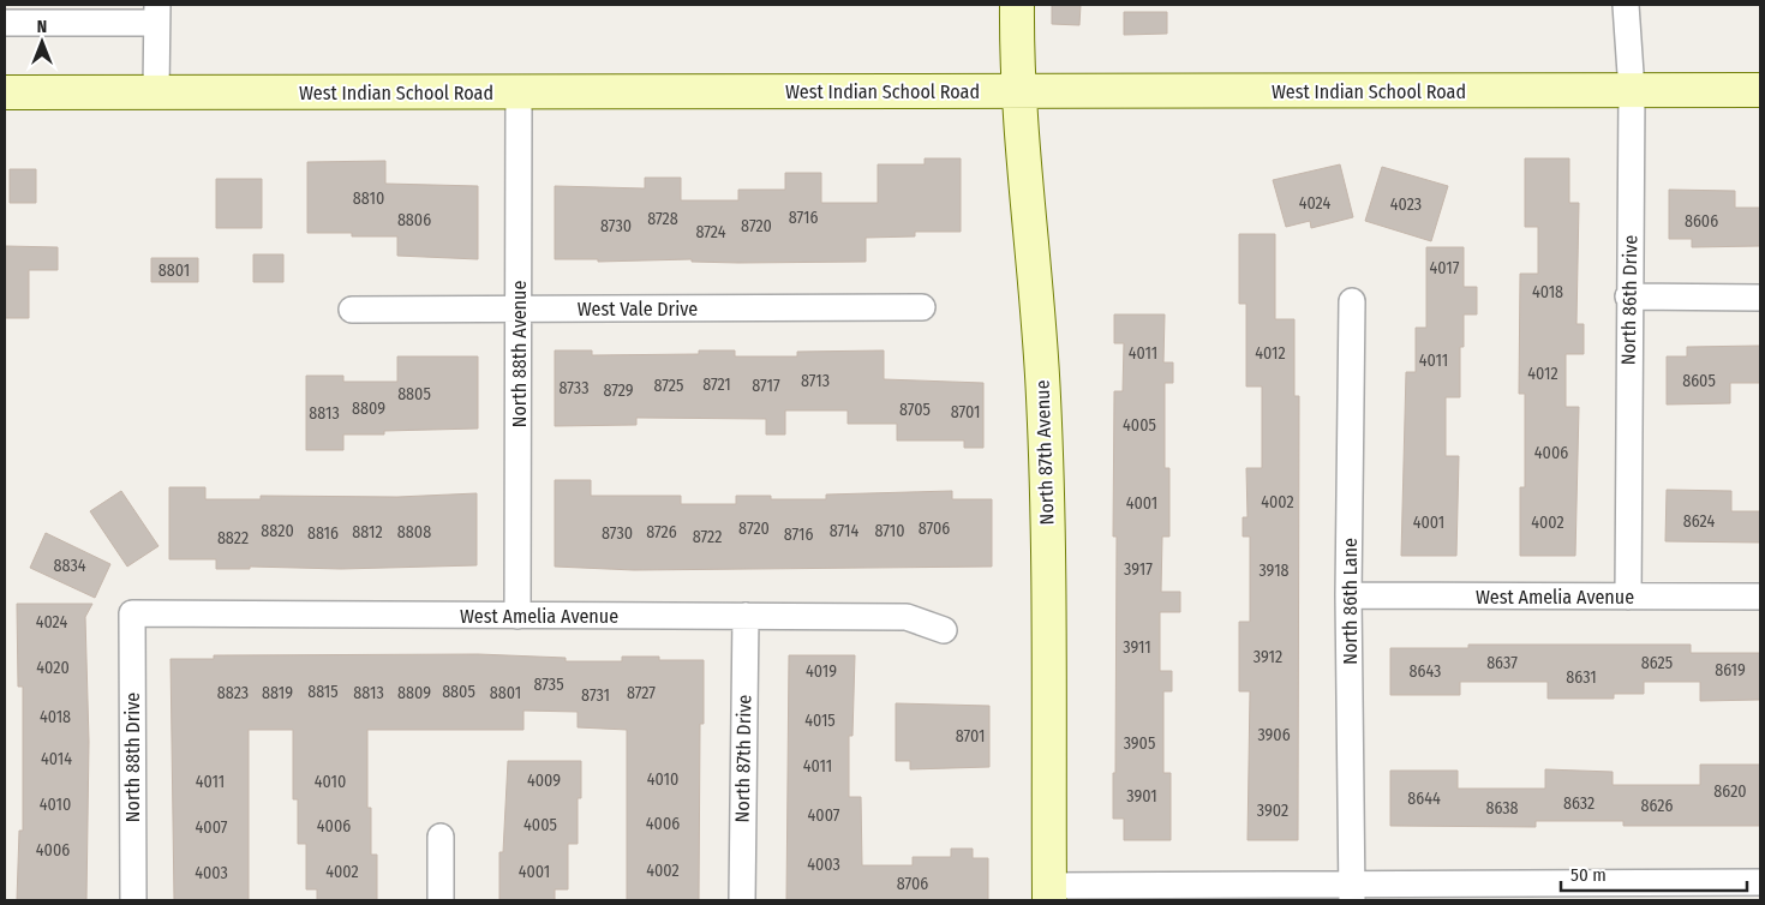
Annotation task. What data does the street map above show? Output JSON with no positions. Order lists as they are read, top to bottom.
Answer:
{
  "streets": {
    "main road": ["West Indian School Road", "North 87th Avenue"],
    "street": [
      "North 86th Drive",
      "West Vale Drive",
      "North 88th Avenue",
      "West Amelia Avenue",
      "North 86th Lane",
      "North 88th Drive",
      "North 87th Drive"
    ]
  },
  "crossings": [
    ["West Indian School Road", "North 86th Drive"],
    ["West Indian School Road", "North 88th Avenue"],
    ["West Indian School Road", "North 87th Avenue"],
    ["North 86th Drive", "West Amelia Avenue"],
    ["West Vale Drive", "North 88th Avenue"],
    ["North 88th Avenue", "West Amelia Avenue"],
    ["West Amelia Avenue", "North 86th Lane"],
    ["West Amelia Avenue", "North 88th Drive"],
    ["West Amelia Avenue", "North 87th Drive"]
  ],
  "house_numbers": [
    "8810",
    "4024",
    "4023",
    "8716",
    "8728",
    "8806",
    "8606",
    "8730",
    "8720",
    "8724",
    "4017",
    "8801",
    "4018",
    "4011",
    "4012",
    "4011",
    "4012",
    "8713",
    "8605",
    "8721",
    "8725",
    "8717",
    "8733",
    "8729",
    "8805",
    "8809",
    "8705",
    "8701",
    "8813",
    "4005",
    "4006",
    "4002",
    "4001",
    "8624",
    "4001",
    "4002",
    "8720",
    "8706",
    "8820",
    "8714",
    "8710",
    "8812",
    "8808",
    "8726",
    "8816",
    "8730",
    "8716",
    "8722",
    "8822",
    "8834",
    "3917",
    "3918",
    "4024",
    "3911",
    "3912",
    "8637",
    "8625",
    "4020",
    "8619",
    "4019",
    "8643",
    "8631",
    "8735",
    "8815",
    "8805",
    "8823",
    "8819",
    "8813",
    "8809",
    "8801",
    "8727",
    "8731",
    "4018",
    "4015",
    "3906",
    "8701",
    "3905",
    "4014",
    "4011",
    "4010",
    "4009",
    "4011",
    "4010",
    "8620",
    "3901",
    "8644",
    "8632",
    "4010",
    "8626",
    "8638",
    "3902",
    "4007",
    "4006",
    "4005",
    "4006",
    "4007",
    "4006",
    "4003",
    "4002",
    "4002",
    "4001",
    "4003",
    "8706"
  ],
  "scale_bar": "50 m",
  "north": "top"
}
